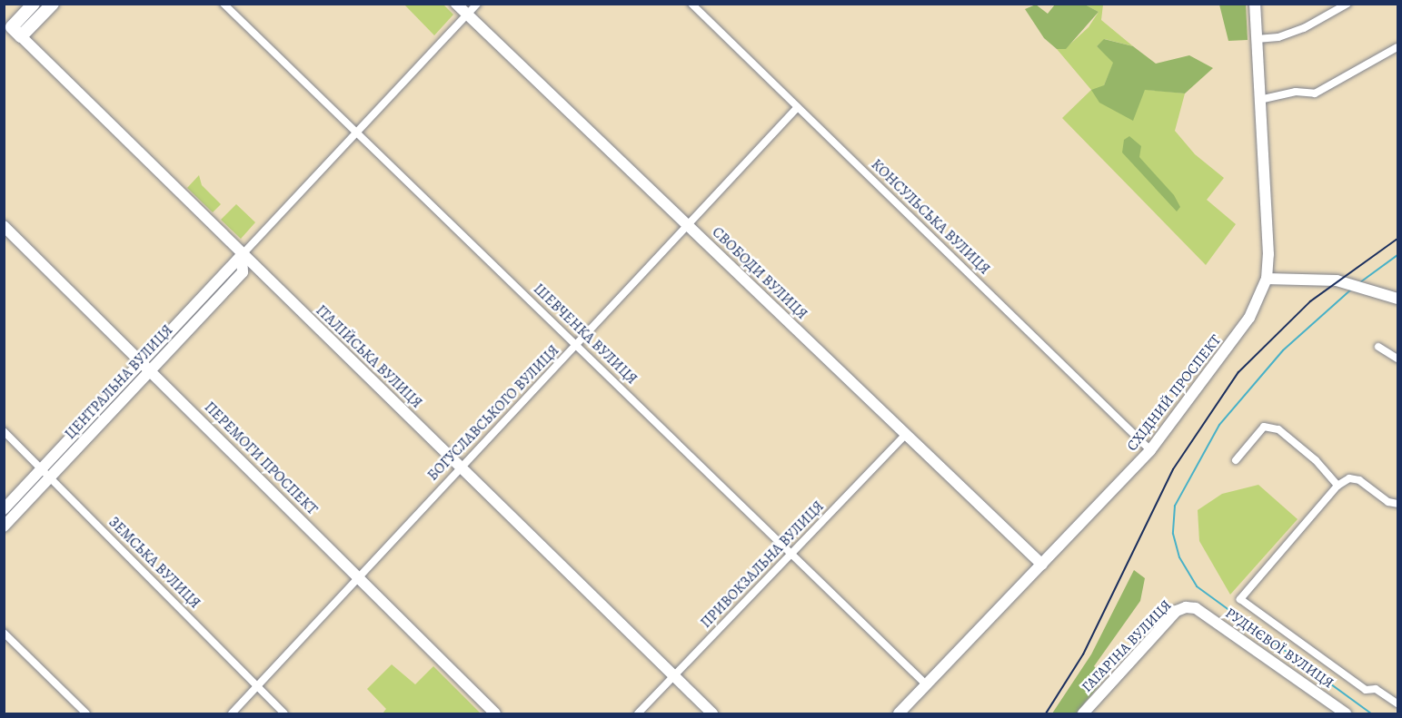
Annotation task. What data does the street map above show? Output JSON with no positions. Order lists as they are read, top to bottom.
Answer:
{
  "streets": {
    "main road": [
      "СВОБОДИ ВУЛИЦЯ",
      "ІТАЛІЙСЬКА ВУЛИЦЯ",
      "ЦЕНТРАЛЬНА ВУЛИЦЯ",
      "СХІДНИЙ ПРОСПЕКТ",
      "ПЕРЕМОГИ ПРОСПЕКТ",
      "ГАГАРІНА ВУЛИЦЯ",
      "РУДНЄВОЇ ВУЛИЦЯ"
    ],
    "street": [
      "КОНСУЛЬСЬКА ВУЛИЦЯ",
      "ШЕВЧЕНКА ВУЛИЦЯ",
      "БОГУСЛАВСЬКОГО ВУЛИЦЯ",
      "ЗЕМСЬКА ВУЛИЦЯ",
      "ПРИВОКЗАЛЬНА ВУЛИЦЯ"
    ]
  },
  "crossings": [
    ["КОНСУЛЬСЬКА ВУЛИЦЯ", "СХІДНИЙ ПРОСПЕКТ"],
    ["КОНСУЛЬСЬКА ВУЛИЦЯ", "БОГУСЛАВСЬКОГО ВУЛИЦЯ"],
    ["СВОБОДИ ВУЛИЦЯ", "СХІДНИЙ ПРОСПЕКТ"],
    ["СВОБОДИ ВУЛИЦЯ", "БОГУСЛАВСЬКОГО ВУЛИЦЯ"],
    ["СВОБОДИ ВУЛИЦЯ", "ПРИВОКЗАЛЬНА ВУЛИЦЯ"],
    ["ШЕВЧЕНКА ВУЛИЦЯ", "СХІДНИЙ ПРОСПЕКТ"],
    ["ШЕВЧЕНКА ВУЛИЦЯ", "БОГУСЛАВСЬКОГО ВУЛИЦЯ"],
    ["ШЕВЧЕНКА ВУЛИЦЯ", "ПРИВОКЗАЛЬНА ВУЛИЦЯ"],
    ["ІТАЛІЙСЬКА ВУЛИЦЯ", "ЦЕНТРАЛЬНА ВУЛИЦЯ"],
    ["ІТАЛІЙСЬКА ВУЛИЦЯ", "БОГУСЛАВСЬКОГО ВУЛИЦЯ"],
    ["ІТАЛІЙСЬКА ВУЛИЦЯ", "ПРИВОКЗАЛЬНА ВУЛИЦЯ"],
    ["ЦЕНТРАЛЬНА ВУЛИЦЯ", "ПЕРЕМОГИ ПРОСПЕКТ"],
    ["ЦЕНТРАЛЬНА ВУЛИЦЯ", "ЗЕМСЬКА ВУЛИЦЯ"],
    ["БОГУСЛАВСЬКОГО ВУЛИЦЯ", "ПЕРЕМОГИ ПРОСПЕКТ"],
    ["БОГУСЛАВСЬКОГО ВУЛИЦЯ", "ЗЕМСЬКА ВУЛИЦЯ"],
    ["ГАГАРІНА ВУЛИЦЯ", "РУДНЄВОЇ ВУЛИЦЯ"]
  ]
}
